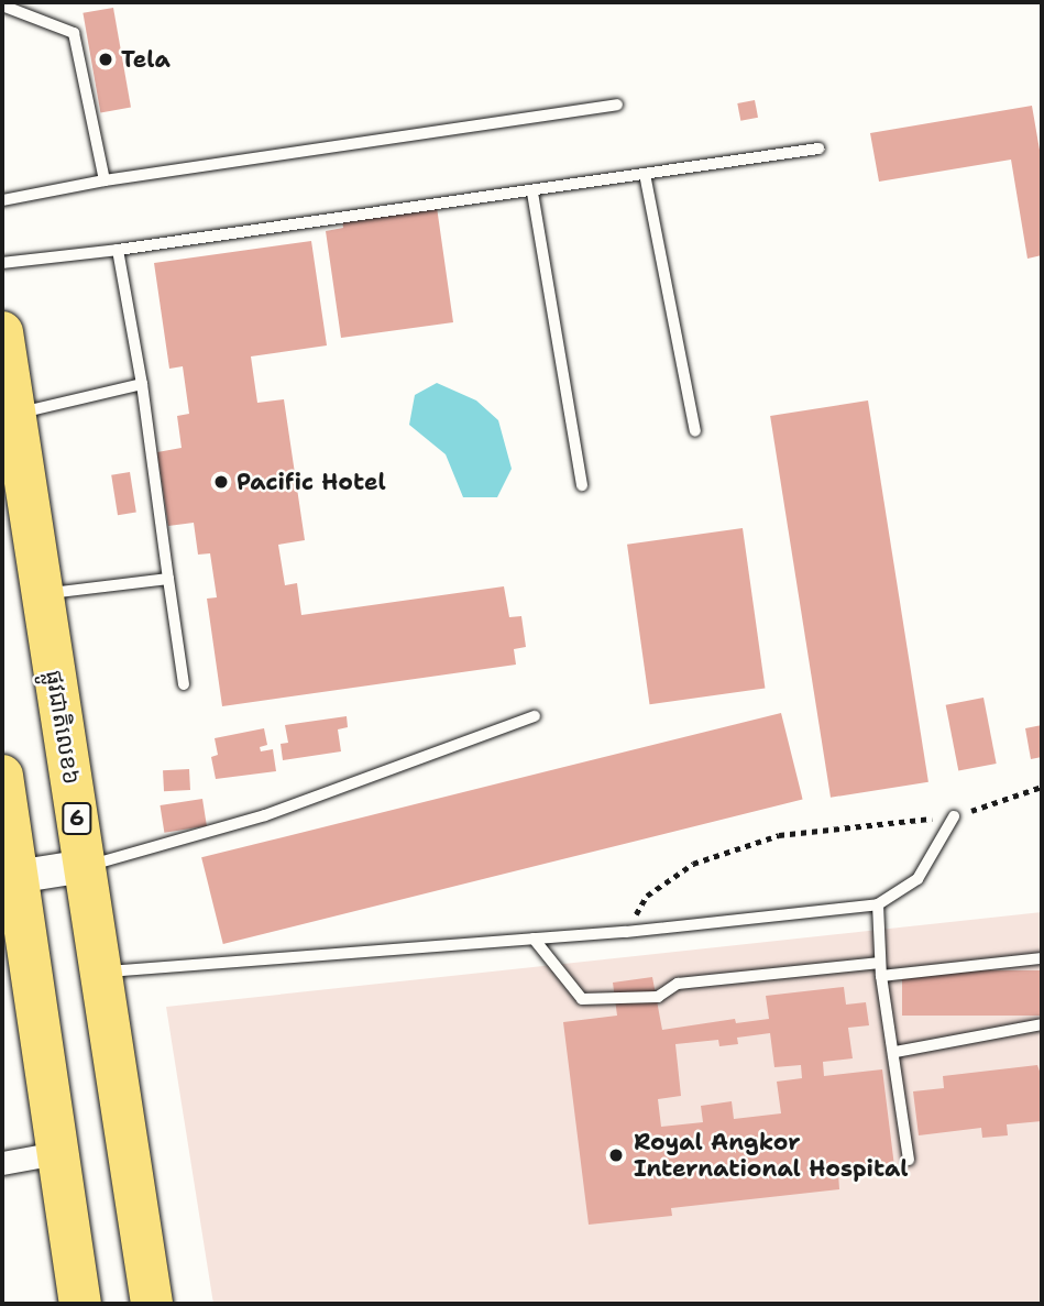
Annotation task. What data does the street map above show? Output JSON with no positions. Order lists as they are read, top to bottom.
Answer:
{
  "streets": {
    "highway": ["ផ្លូវជាតិលេខ៦", "6"]
  },
  "places": ["Tela", "Pacific Hotel", "Royal Angkor International Hospital"]
}
